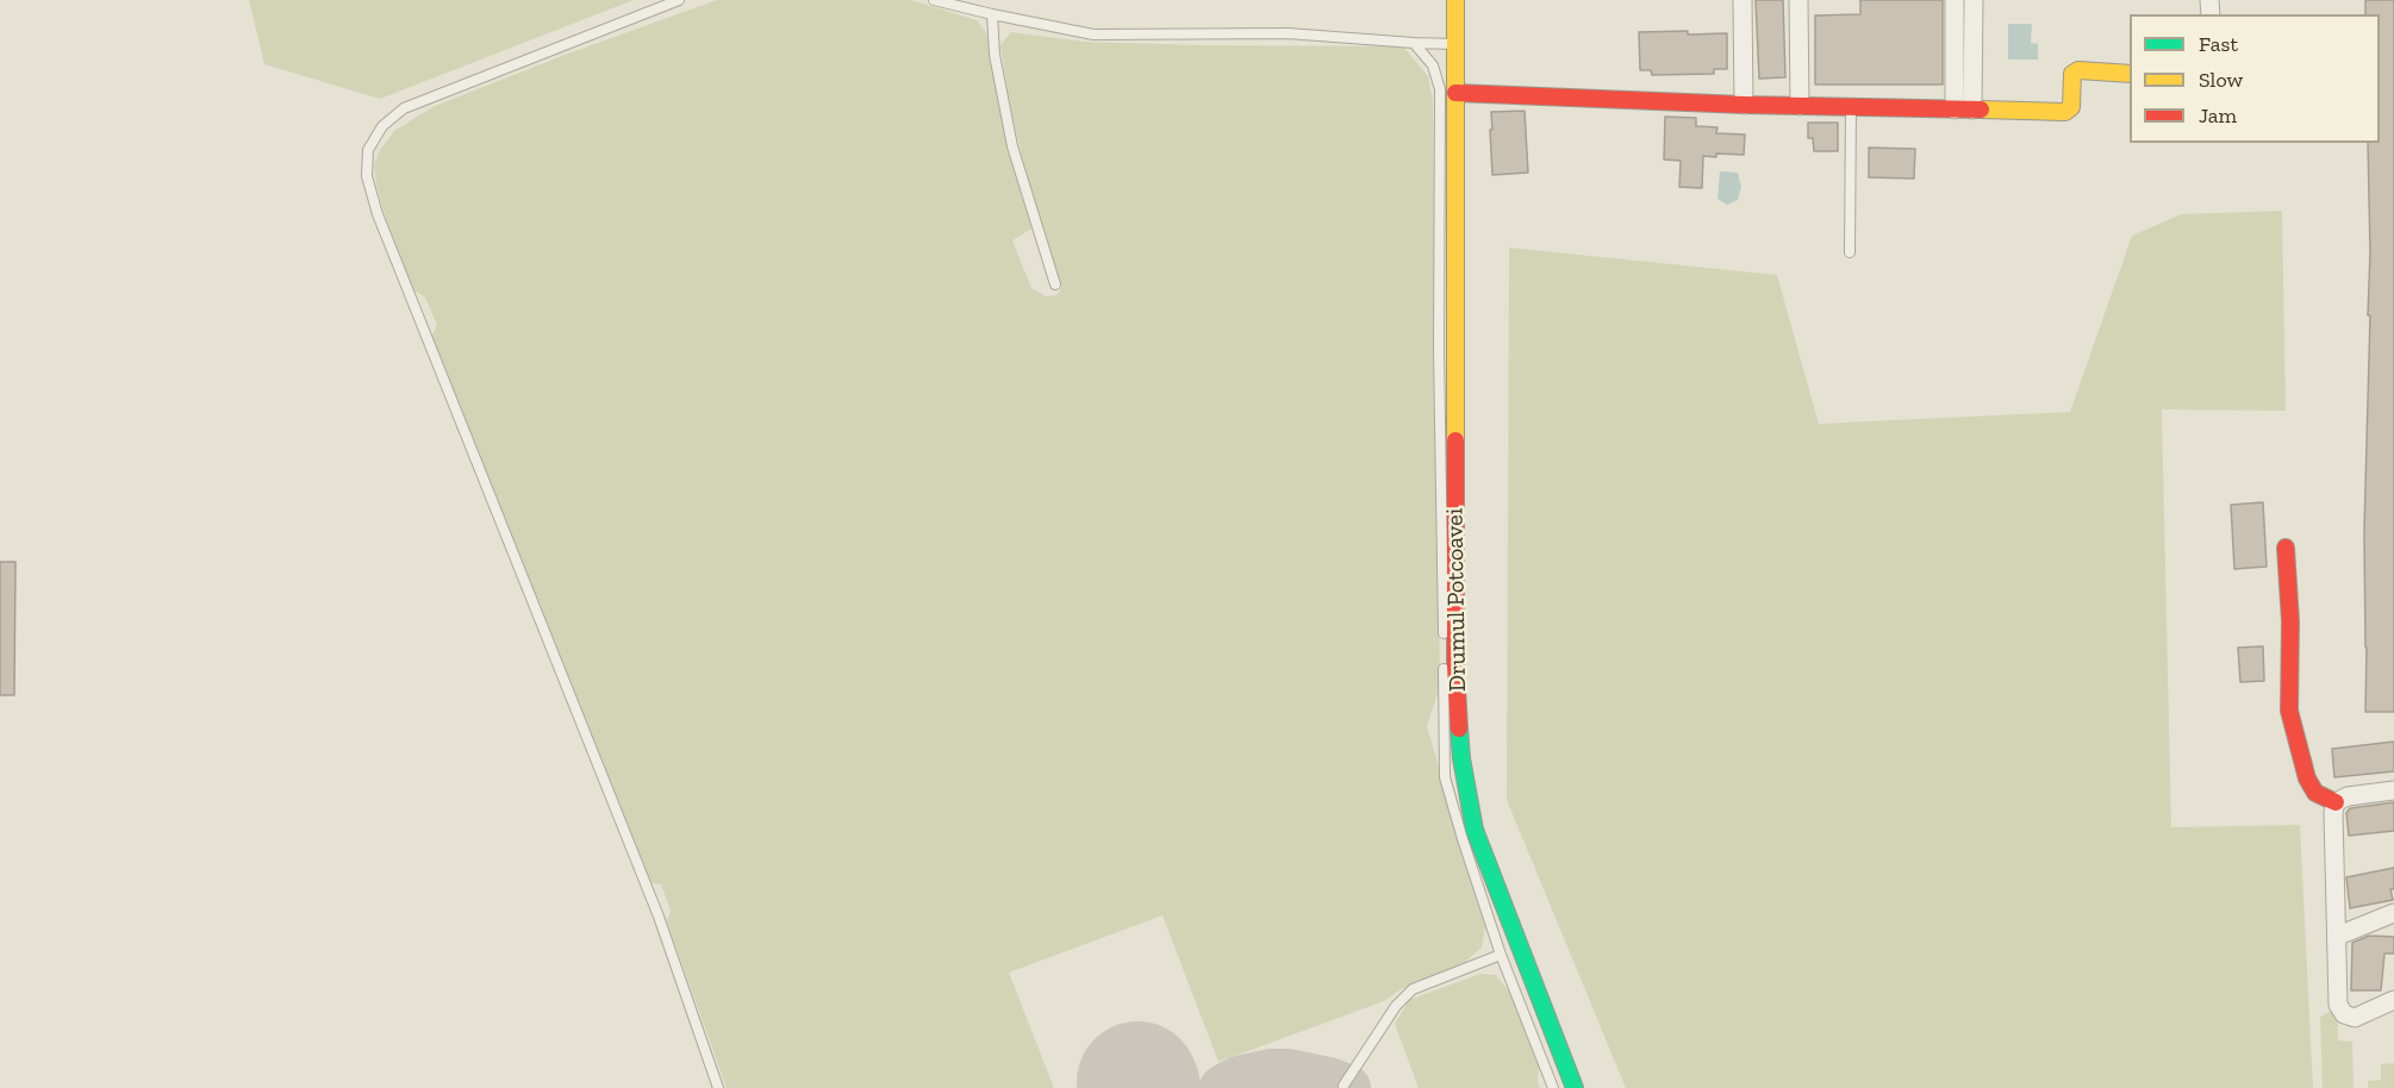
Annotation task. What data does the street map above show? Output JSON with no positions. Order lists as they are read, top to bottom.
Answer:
{
  "streets": {
    "street": ["Drumul Potcoavei"]
  },
  "legend": ["Fast", "Slow", "Jam"]
}
